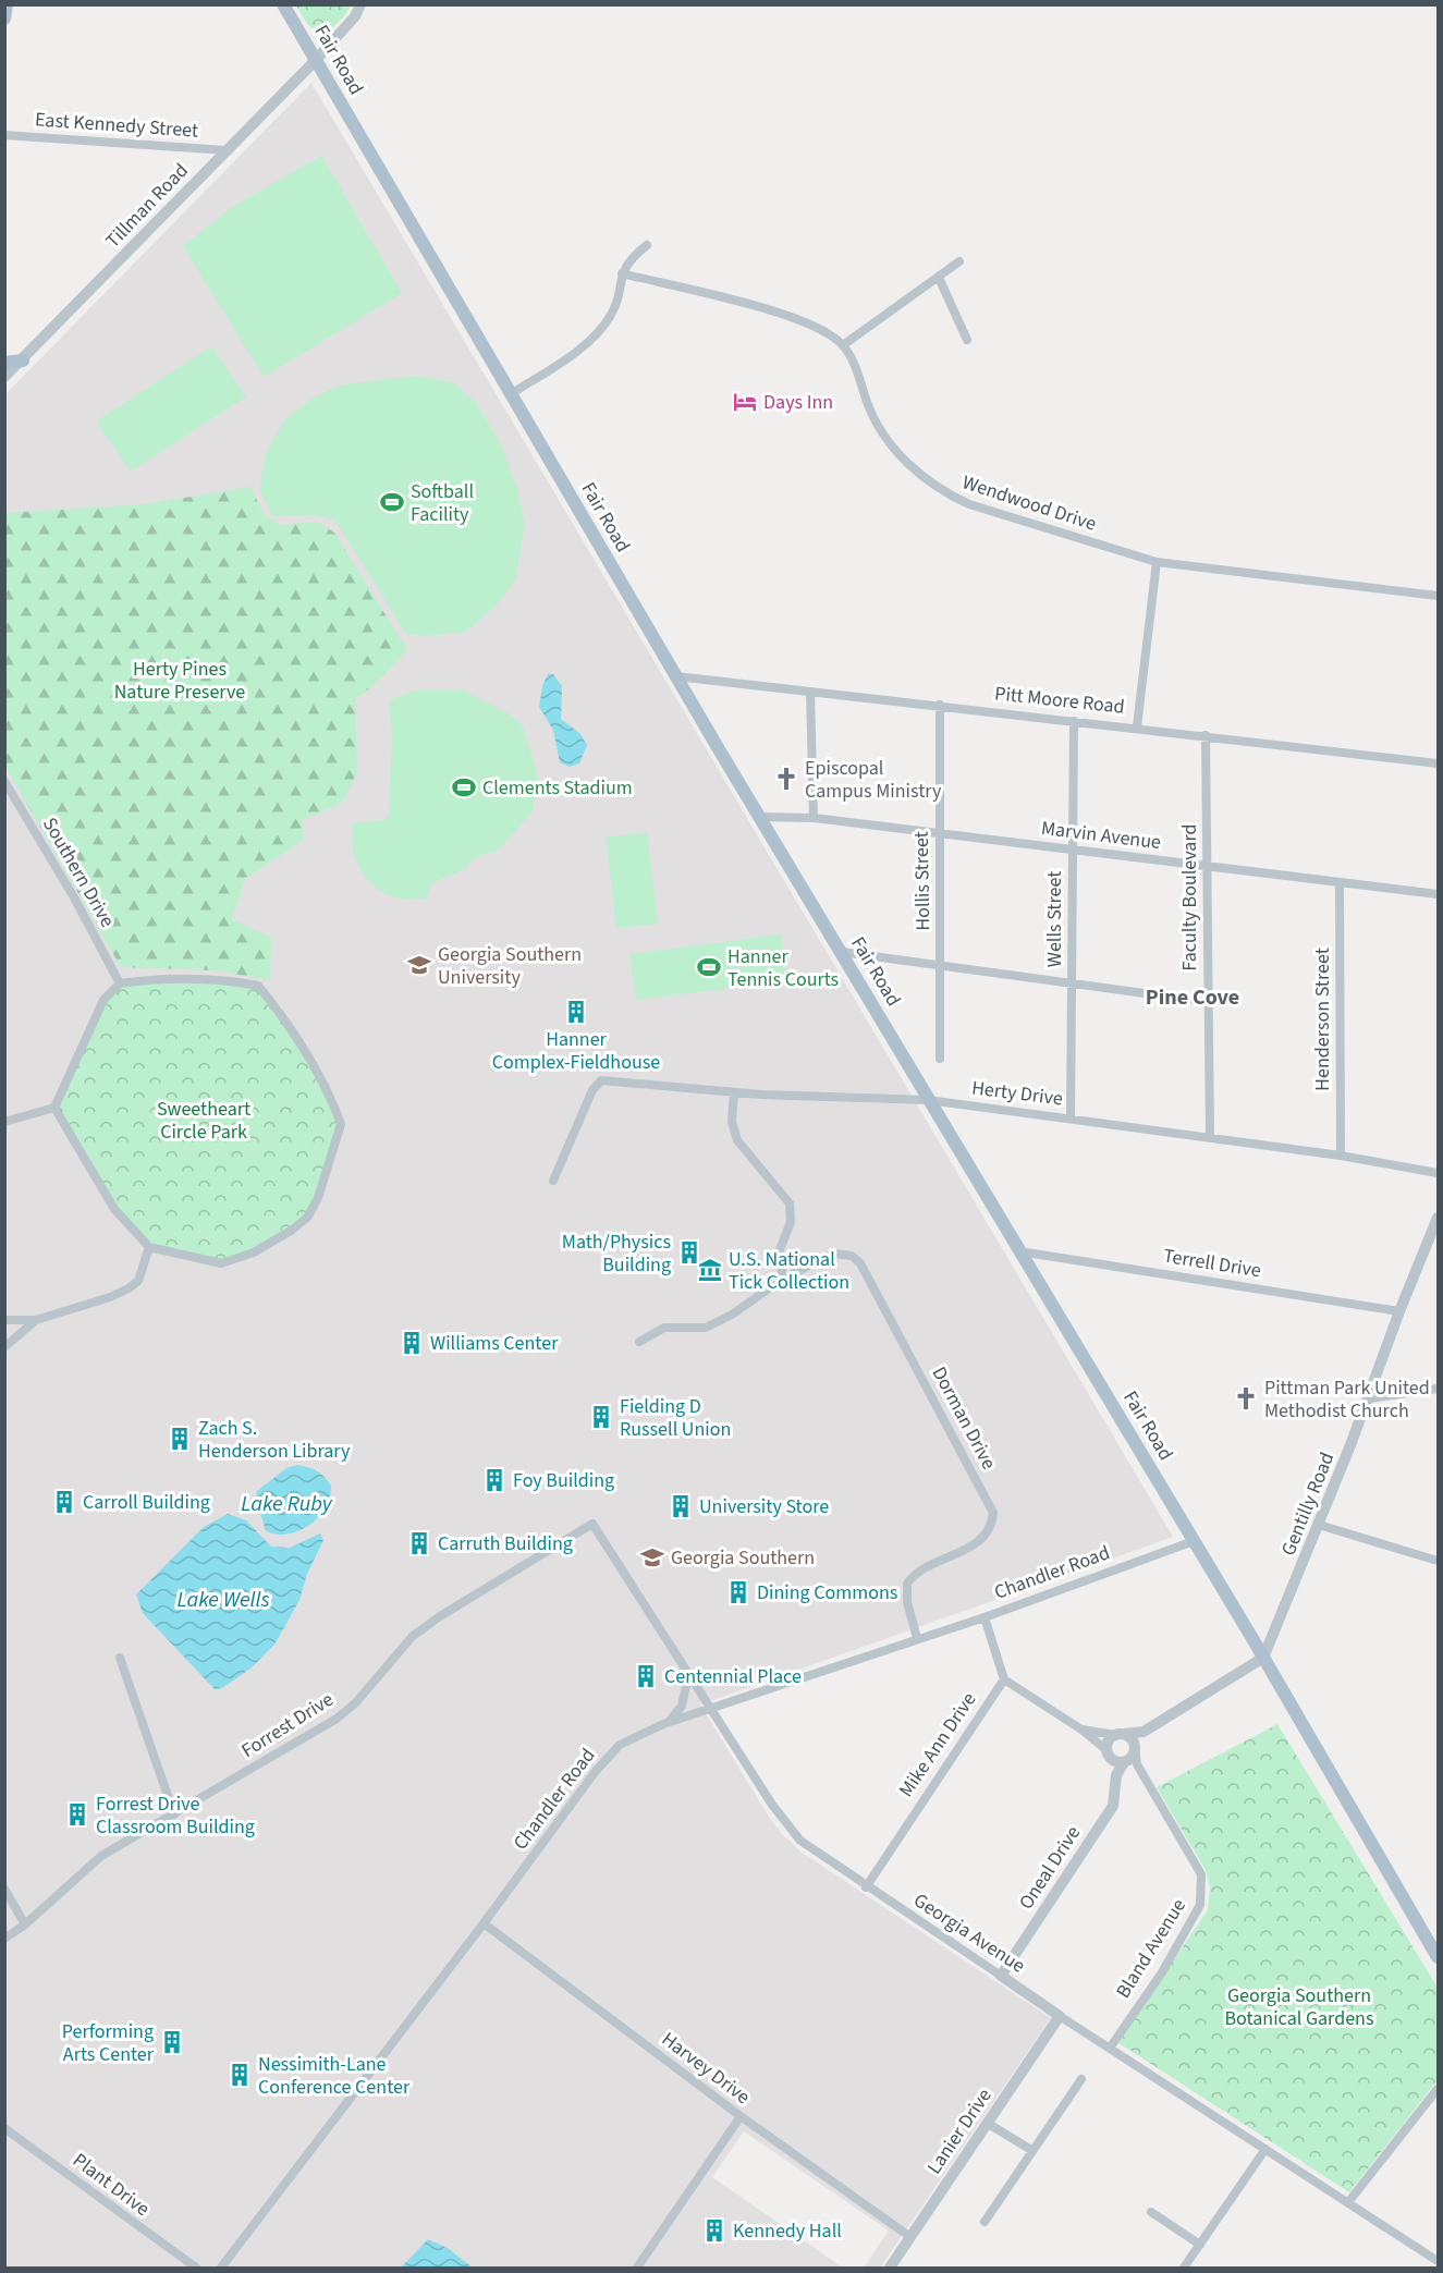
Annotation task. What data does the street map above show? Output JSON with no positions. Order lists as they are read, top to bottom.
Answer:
{
  "streets": {
    "main road": ["Fair Road"],
    "street": [
      "East Kennedy Street",
      "Tillman Road",
      "Wendwood Drive",
      "Pitt Moore Road",
      "Marvin Avenue",
      "Southern Drive",
      "Hollis Street",
      "Faculty Boulevard",
      "Wells Street",
      "Henderson Street",
      "Herty Drive",
      "Terrell Drive",
      "Dorman Drive",
      "Gentilly Road",
      "Chandler Road",
      "Forrest Drive",
      "Mike Ann Drive",
      "Oneal Drive",
      "Georgia Avenue",
      "Bland Avenue",
      "Harvey Drive",
      "Lanier Drive",
      "Plant Drive"
    ]
  },
  "crossings": [
    ["Fair Road", "Tillman Road"],
    ["Fair Road", "Pitt Moore Road"],
    ["Fair Road", "Marvin Avenue"],
    ["Fair Road", "Herty Drive"],
    ["Fair Road", "Terrell Drive"],
    ["Fair Road", "Gentilly Road"],
    ["Fair Road", "Chandler Road"],
    ["East Kennedy Street", "Tillman Road"],
    ["Pitt Moore Road", "Hollis Street"],
    ["Pitt Moore Road", "Faculty Boulevard"],
    ["Pitt Moore Road", "Wells Street"],
    ["Marvin Avenue", "Hollis Street"],
    ["Marvin Avenue", "Faculty Boulevard"],
    ["Marvin Avenue", "Wells Street"],
    ["Marvin Avenue", "Henderson Street"],
    ["Faculty Boulevard", "Herty Drive"],
    ["Wells Street", "Herty Drive"],
    ["Henderson Street", "Herty Drive"],
    ["Terrell Drive", "Gentilly Road"],
    ["Dorman Drive", "Chandler Road"],
    ["Chandler Road", "Georgia Avenue"],
    ["Chandler Road", "Harvey Drive"],
    ["Forrest Drive", "Georgia Avenue"],
    ["Mike Ann Drive", "Georgia Avenue"],
    ["Oneal Drive", "Georgia Avenue"],
    ["Oneal Drive", "Bland Avenue"],
    ["Georgia Avenue", "Bland Avenue"],
    ["Georgia Avenue", "Lanier Drive"],
    ["Harvey Drive", "Lanier Drive"]
  ],
  "districts": ["Pine Cove"],
  "water": ["Lake Ruby", "Lake Wells"],
  "parks": ["Herty Pines Nature Preserve", "Sweetheart Circle Park", "Georgia Southern Botanical Gardens"],
  "places": {
    "hotel": ["Days Inn"],
    "sports": ["Softball Facility", "Clements Stadium", "Hanner Tennis Courts"],
    "church": ["Episcopal Campus Ministry", "Pittman Park United Methodist Church"],
    "school or university": ["Georgia Southern University", "Georgia Southern"],
    "building": [
      "Hanner Complex-Fieldhouse",
      "Math/Physics Building",
      "Williams Center",
      "Fielding D Russell Union",
      "Zach S. Henderson Library",
      "Foy Building",
      "Carroll Building",
      "University Store",
      "Carruth Building",
      "Dining Commons",
      "Centennial Place",
      "Forrest Drive Classroom Building",
      "Performing Arts Center",
      "Nessimith-Lane Conference Center",
      "Kennedy Hall"
    ],
    "museum": ["U.S. National Tick Collection"]
  }
}
